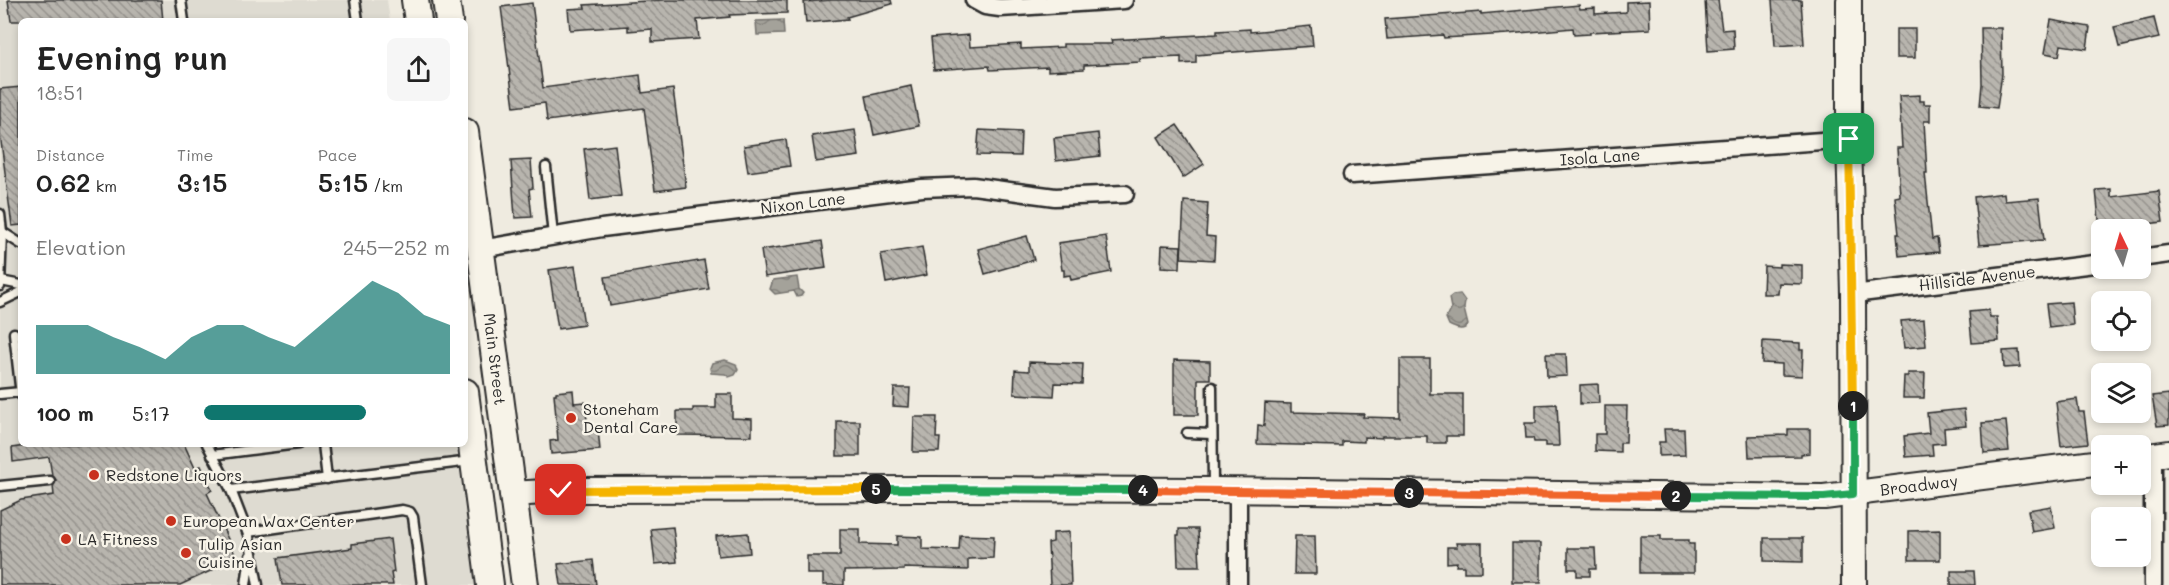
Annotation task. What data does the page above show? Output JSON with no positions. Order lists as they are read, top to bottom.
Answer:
{
  "streets": {
    "main road": ["Main Street", "Broadway"],
    "street": ["Isola Lane", "Nixon Lane", "Hillside Avenue"]
  },
  "crossings": [
    ["Nixon Lane", "Main Street"],
    ["Main Street", "Broadway"]
  ],
  "places": [
    "Stoneham Dental Care",
    "Redstone Liquors",
    "European Wax Center",
    "LA Fitness",
    "Tulip Asian Cuisine"
  ],
  "north": "top",
  "page": {
    "heading": ["Evening run", "18:51"],
    "stats": [
      ["Distance", "0.62 km"],
      ["Time", "3:15"],
      ["Pace", "5:15 /km"]
    ],
    "map_buttons": ["+", "−"],
    "chart": ["Elevation", "245–252 m"],
    "list": [
      {
        "name": "100 m",
        "note": "5:17"
      }
    ],
    "pins": [
      "1",
      "5",
      "4",
      "3",
      "2"
    ]
  }
}
